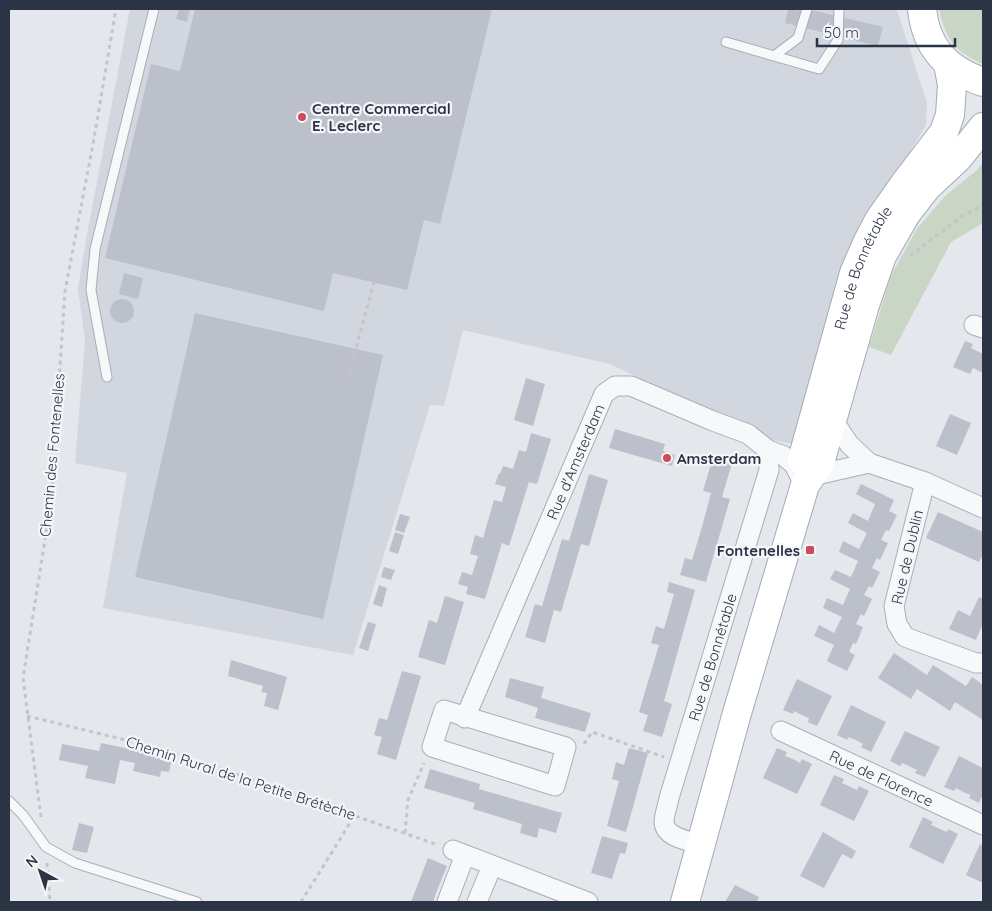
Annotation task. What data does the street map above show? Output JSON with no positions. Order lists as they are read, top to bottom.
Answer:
{
  "streets": {
    "main road": ["Rue de Bonnétable"],
    "street": ["Rue d'Amsterdam", "Rue de Dublin", "Rue de Florence"],
    "path": ["Chemin des Fontenelles", "Chemin Rural de la Petite Brétèche"]
  },
  "crossings": [
    ["Rue de Bonnétable", "Rue d'Amsterdam"],
    ["Chemin des Fontenelles", "Chemin Rural de la Petite Brétèche"]
  ],
  "places": {
    "other": ["Centre Commercial E. Leclerc", "Amsterdam"],
    "transit": ["Fontenelles"]
  },
  "scale_bar": "50 m",
  "north": "top left"
}
